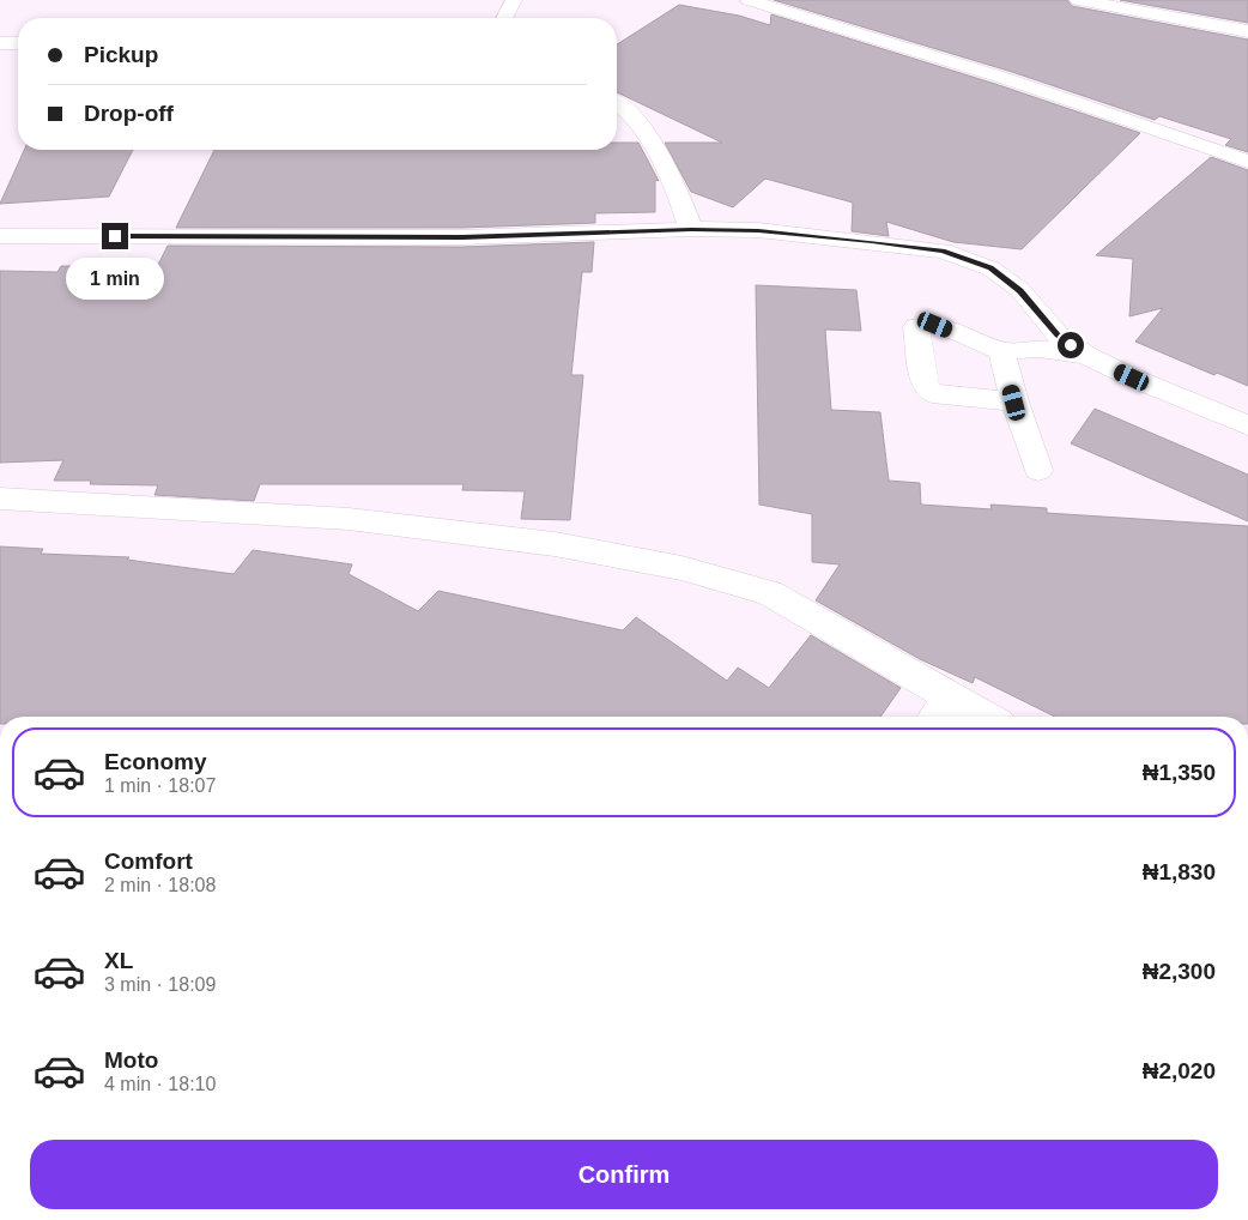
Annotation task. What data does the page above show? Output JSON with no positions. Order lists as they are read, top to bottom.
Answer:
{
  "page": {
    "banner": ["Pickup", "Drop-off"],
    "bubble": "1 min",
    "list": [
      {
        "name": "Economy",
        "note": "1 min · 18:07",
        "value": "₦1,350"
      },
      {
        "name": "Comfort",
        "note": "2 min · 18:08",
        "value": "₦1,830"
      },
      {
        "name": "XL",
        "note": "3 min · 18:09",
        "value": "₦2,300"
      },
      {
        "name": "Moto",
        "note": "4 min · 18:10",
        "value": "₦2,020"
      }
    ],
    "buttons": "Confirm"
  }
}
